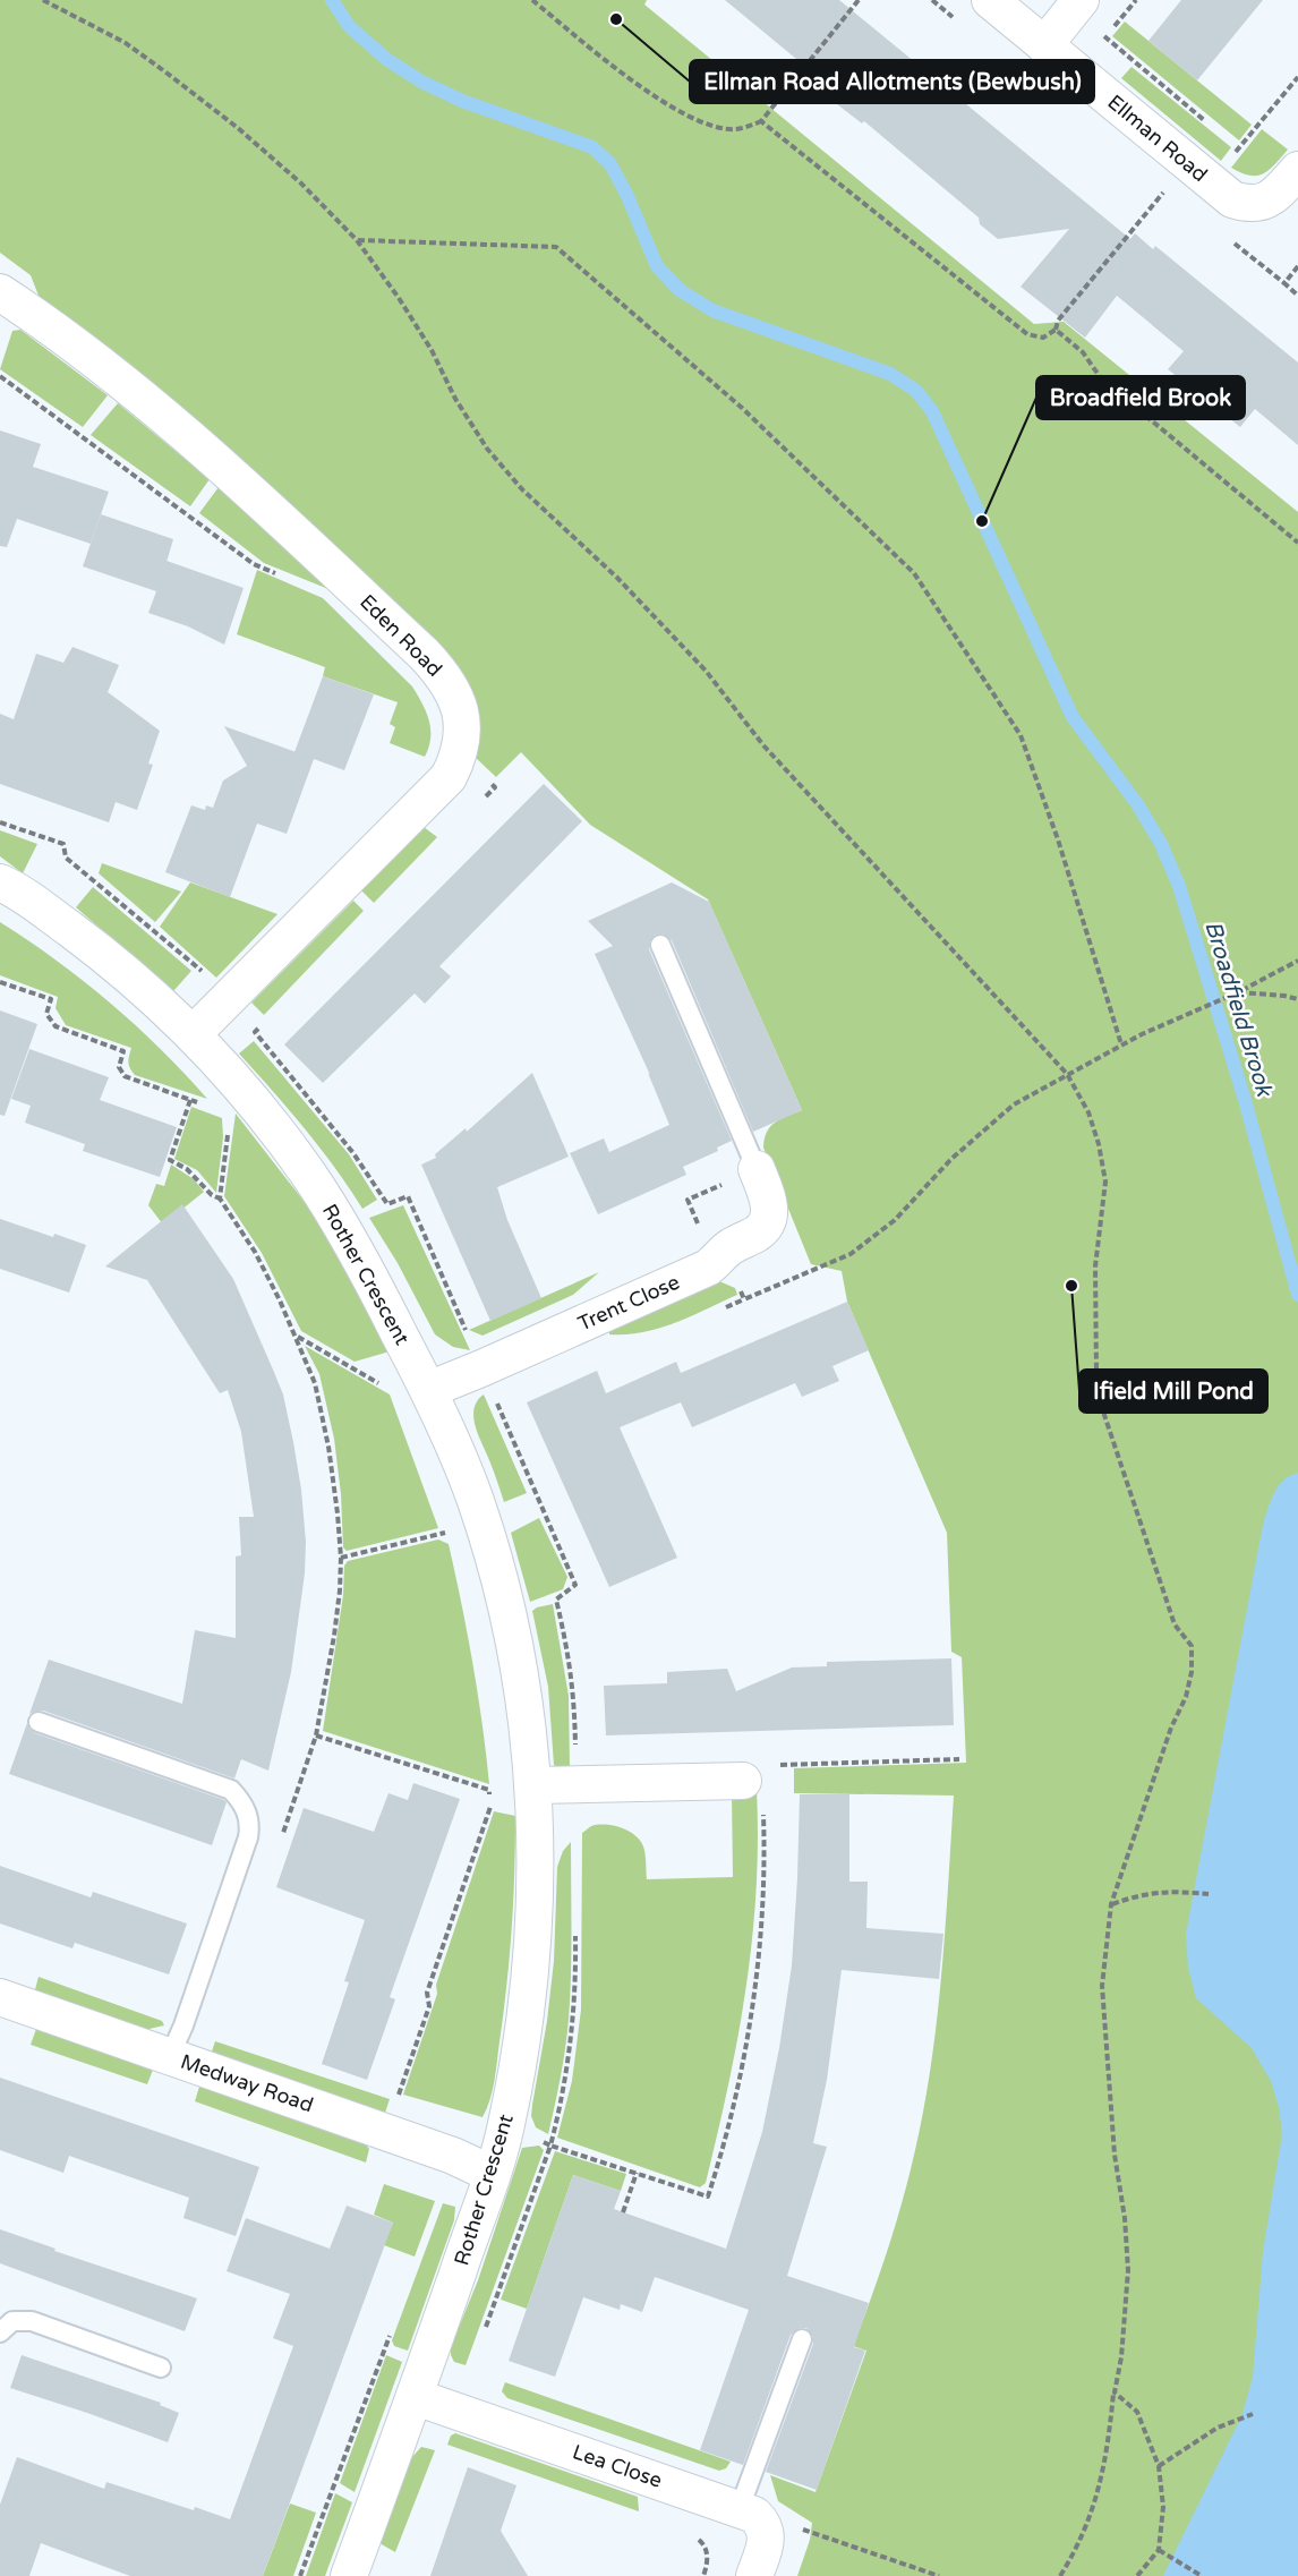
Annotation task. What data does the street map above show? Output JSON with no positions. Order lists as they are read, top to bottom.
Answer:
{
  "streets": {
    "street": [
      "Ellman Road",
      "Eden Road",
      "Rother Crescent",
      "Trent Close",
      "Medway Road",
      "Lea Close"
    ]
  },
  "crossings": [
    ["Rother Crescent", "Trent Close"],
    ["Rother Crescent", "Medway Road"],
    ["Rother Crescent", "Lea Close"]
  ],
  "water": ["Broadfield Brook"],
  "places": ["Ellman Road Allotments (Bewbush)", "Broadfield Brook", "Ifield Mill Pond"]
}
